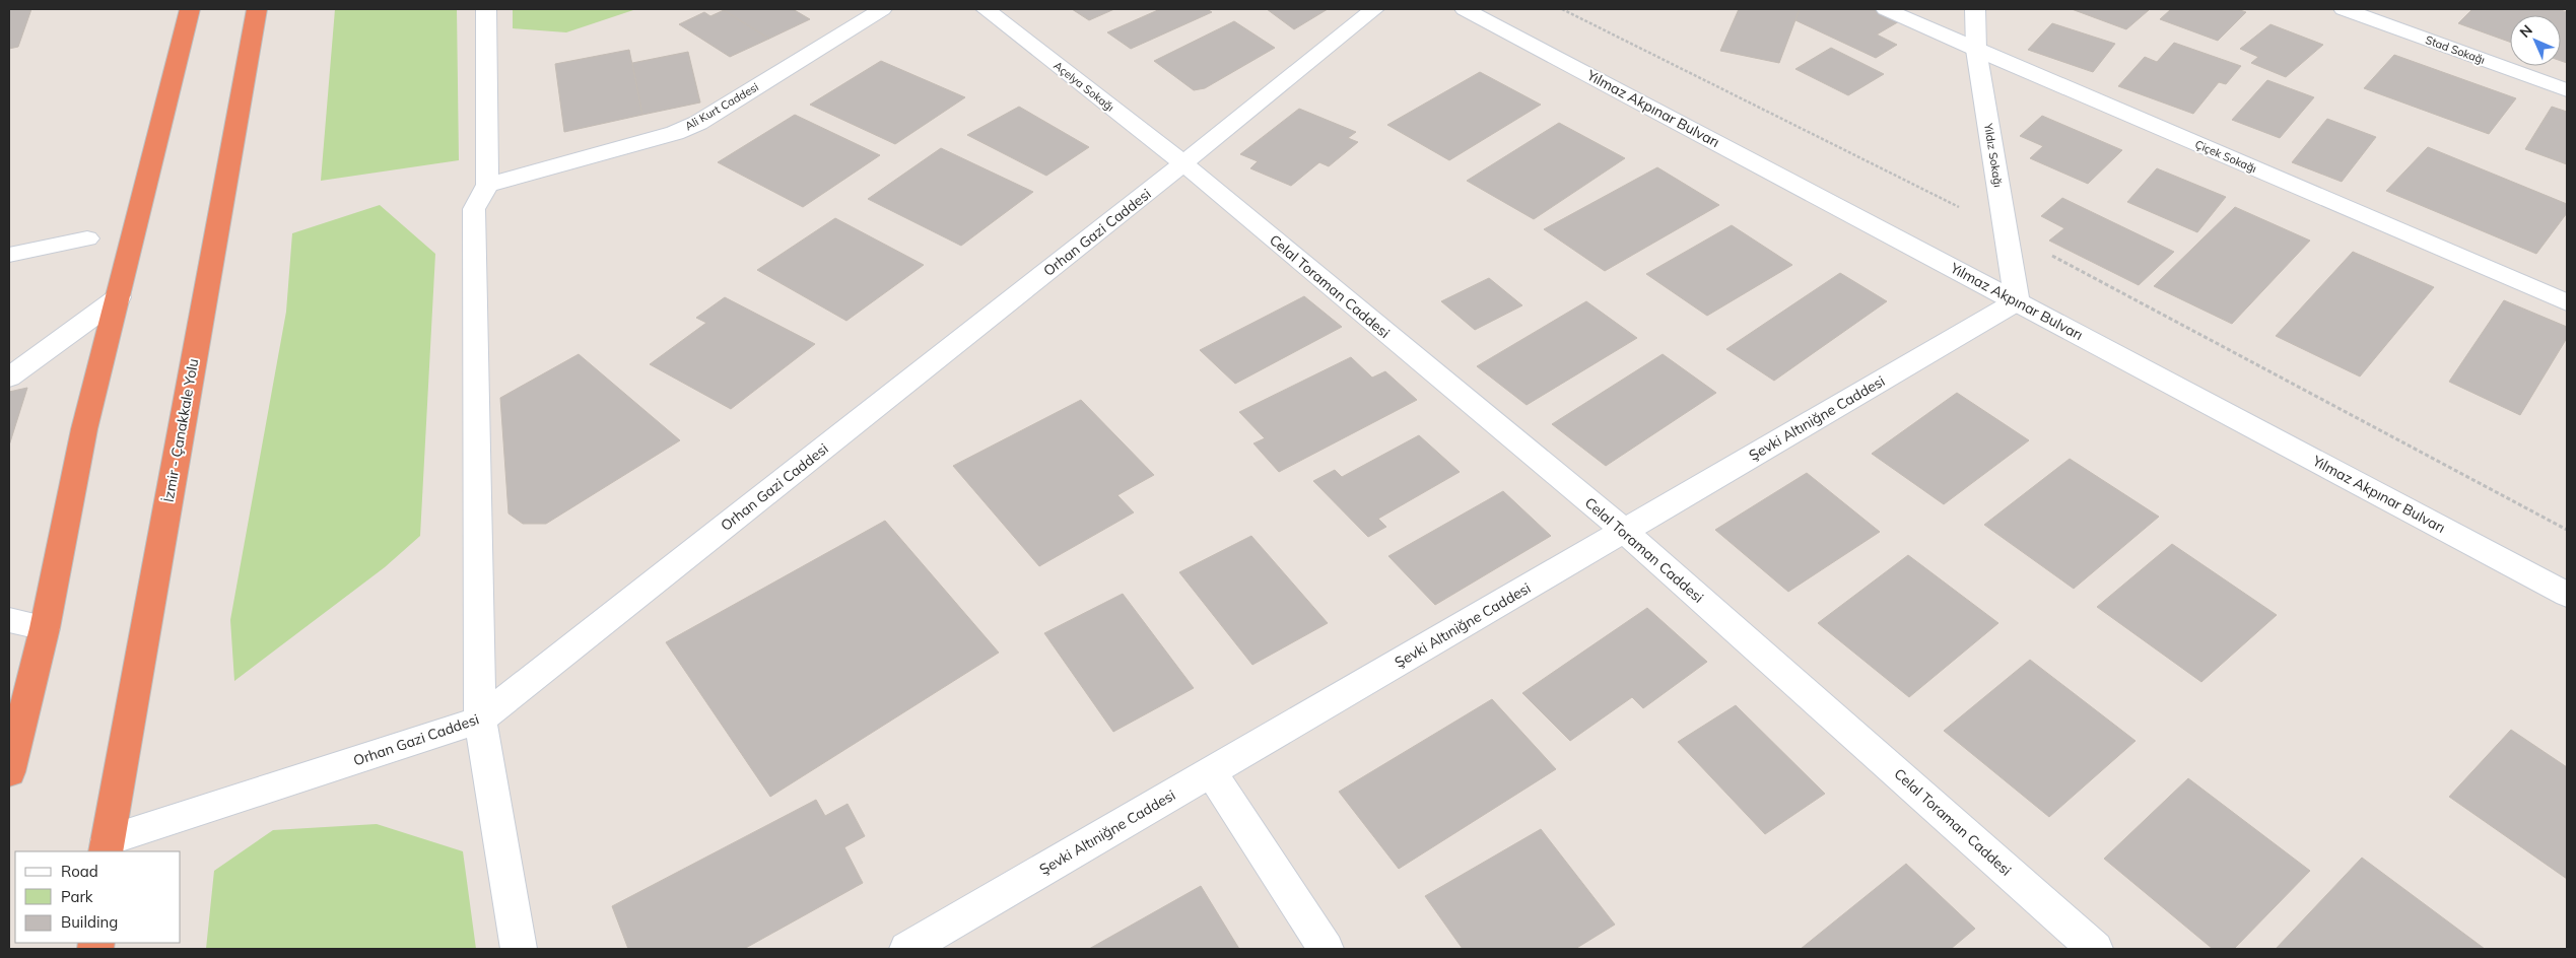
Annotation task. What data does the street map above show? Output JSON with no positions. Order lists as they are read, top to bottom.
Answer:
{
  "streets": {
    "highway": ["İzmir - Çanakkale Yolu"],
    "street": [
      "Stad Sokağı",
      "Açelya Sokağı",
      "Ali Kurt Caddesi",
      "Yılmaz Akpınar Bulvarı",
      "Yıldız Sokağı",
      "Çiçek Sokağı",
      "Orhan Gazi Caddesi",
      "Celal Toraman Caddesi",
      "Şevki Altıniğne Caddesi"
    ]
  },
  "crossings": [
    ["Açelya Sokağı", "Orhan Gazi Caddesi"],
    ["Açelya Sokağı", "Celal Toraman Caddesi"],
    ["Yılmaz Akpınar Bulvarı", "Yıldız Sokağı"],
    ["Yılmaz Akpınar Bulvarı", "Şevki Altıniğne Caddesi"],
    ["Yıldız Sokağı", "Çiçek Sokağı"],
    ["Yıldız Sokağı", "Şevki Altıniğne Caddesi"],
    ["Orhan Gazi Caddesi", "Celal Toraman Caddesi"],
    ["Orhan Gazi Caddesi", "İzmir - Çanakkale Yolu"],
    ["Celal Toraman Caddesi", "Şevki Altıniğne Caddesi"]
  ],
  "legend": ["Road", "Park", "Building"],
  "north": "top left"
}
